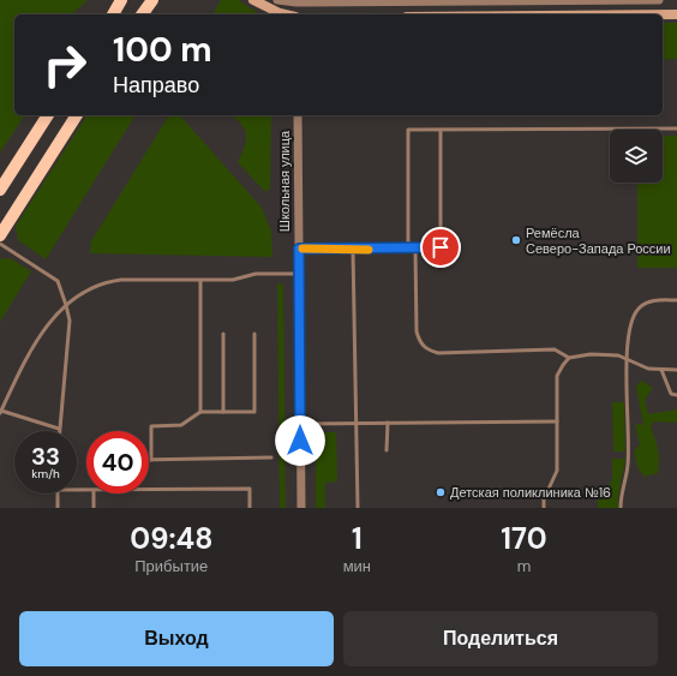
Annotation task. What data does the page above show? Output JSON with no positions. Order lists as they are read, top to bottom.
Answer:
{
  "streets": {
    "street": ["Школьная улица"]
  },
  "places": ["Ремёсла Северо-Запада России", "Детская поликлиника №16"],
  "page": {
    "turn": ["100 m", "Направо"],
    "speed": "33 km/h",
    "limit": "40",
    "eta": [
      "09:48",
      "Прибытие",
      "1",
      "мин",
      "170",
      "m"
    ],
    "buttons": ["Выход", "Поделиться"]
  }
}
